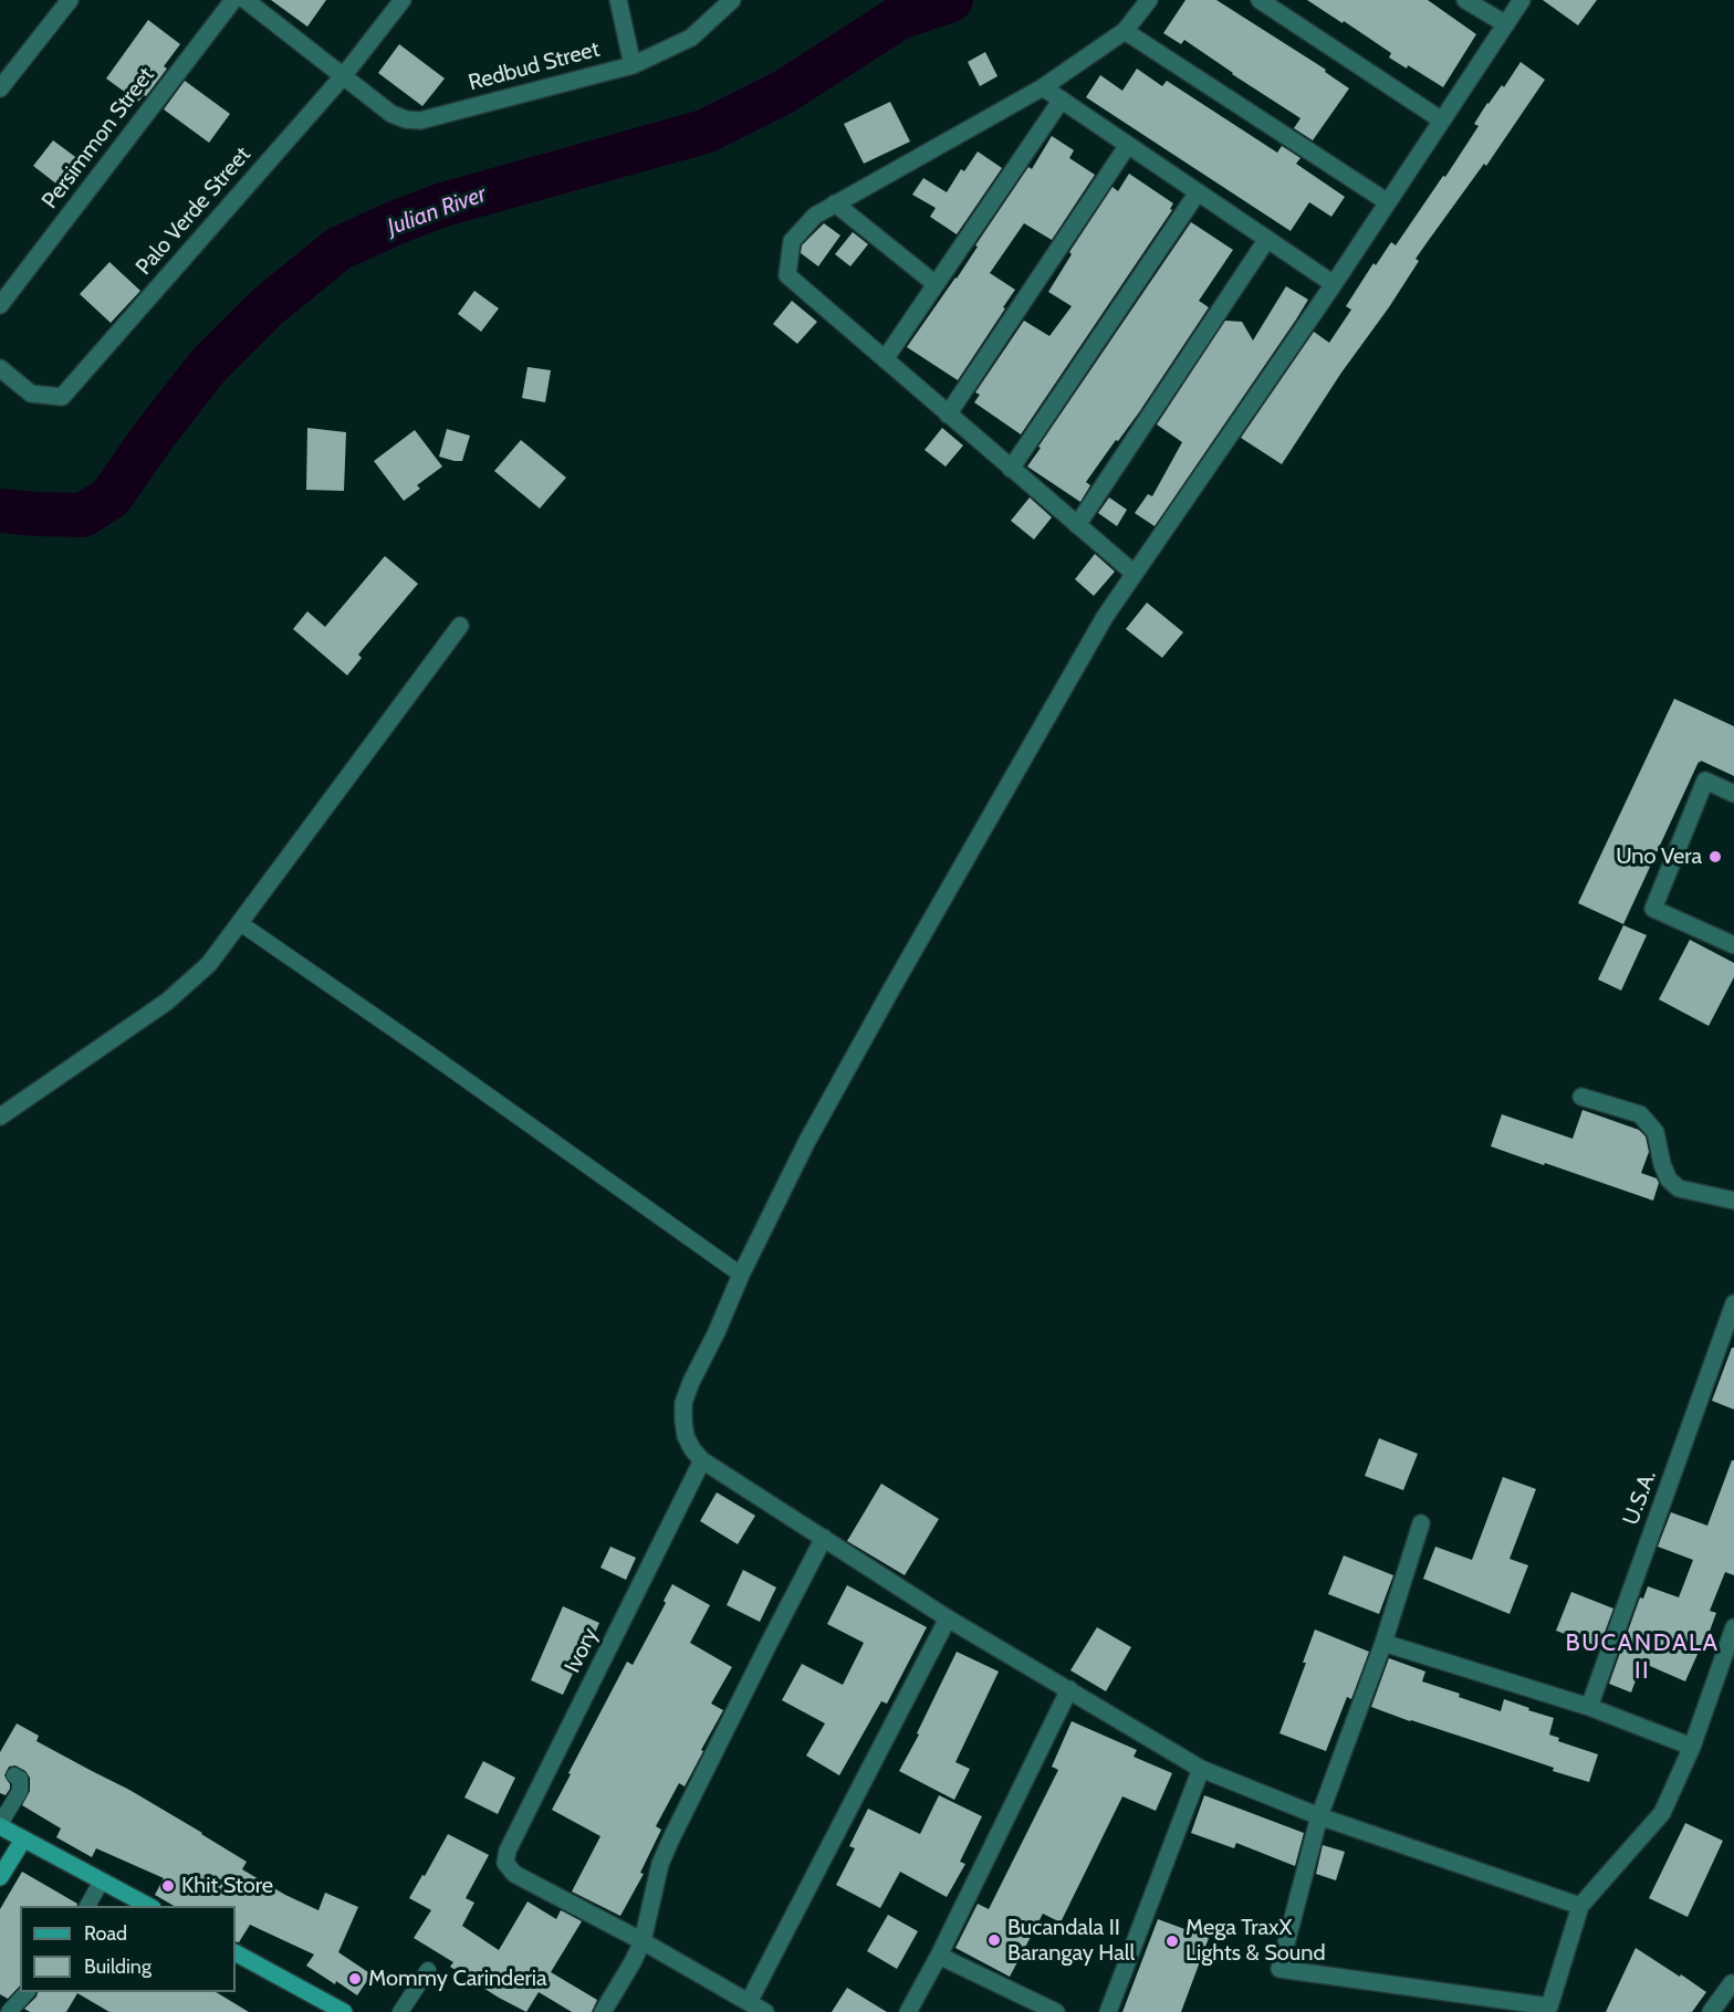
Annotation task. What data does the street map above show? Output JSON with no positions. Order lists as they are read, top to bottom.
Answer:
{
  "streets": {
    "street": [
      "Redbud Street",
      "Persimmon Street",
      "Palo Verde Street",
      "U.S.A.",
      "Ivory"
    ]
  },
  "crossings": [
    ["Redbud Street", "Palo Verde Street"]
  ],
  "districts": ["BUCANDALA II"],
  "water": ["Julian River"],
  "places": [
    "Uno Vera",
    "Khit Store",
    "Bucandala II Barangay Hall",
    "Mega TraxX Lights & Sound",
    "Mommy Carinderia"
  ],
  "legend": ["Road", "Building"]
}
